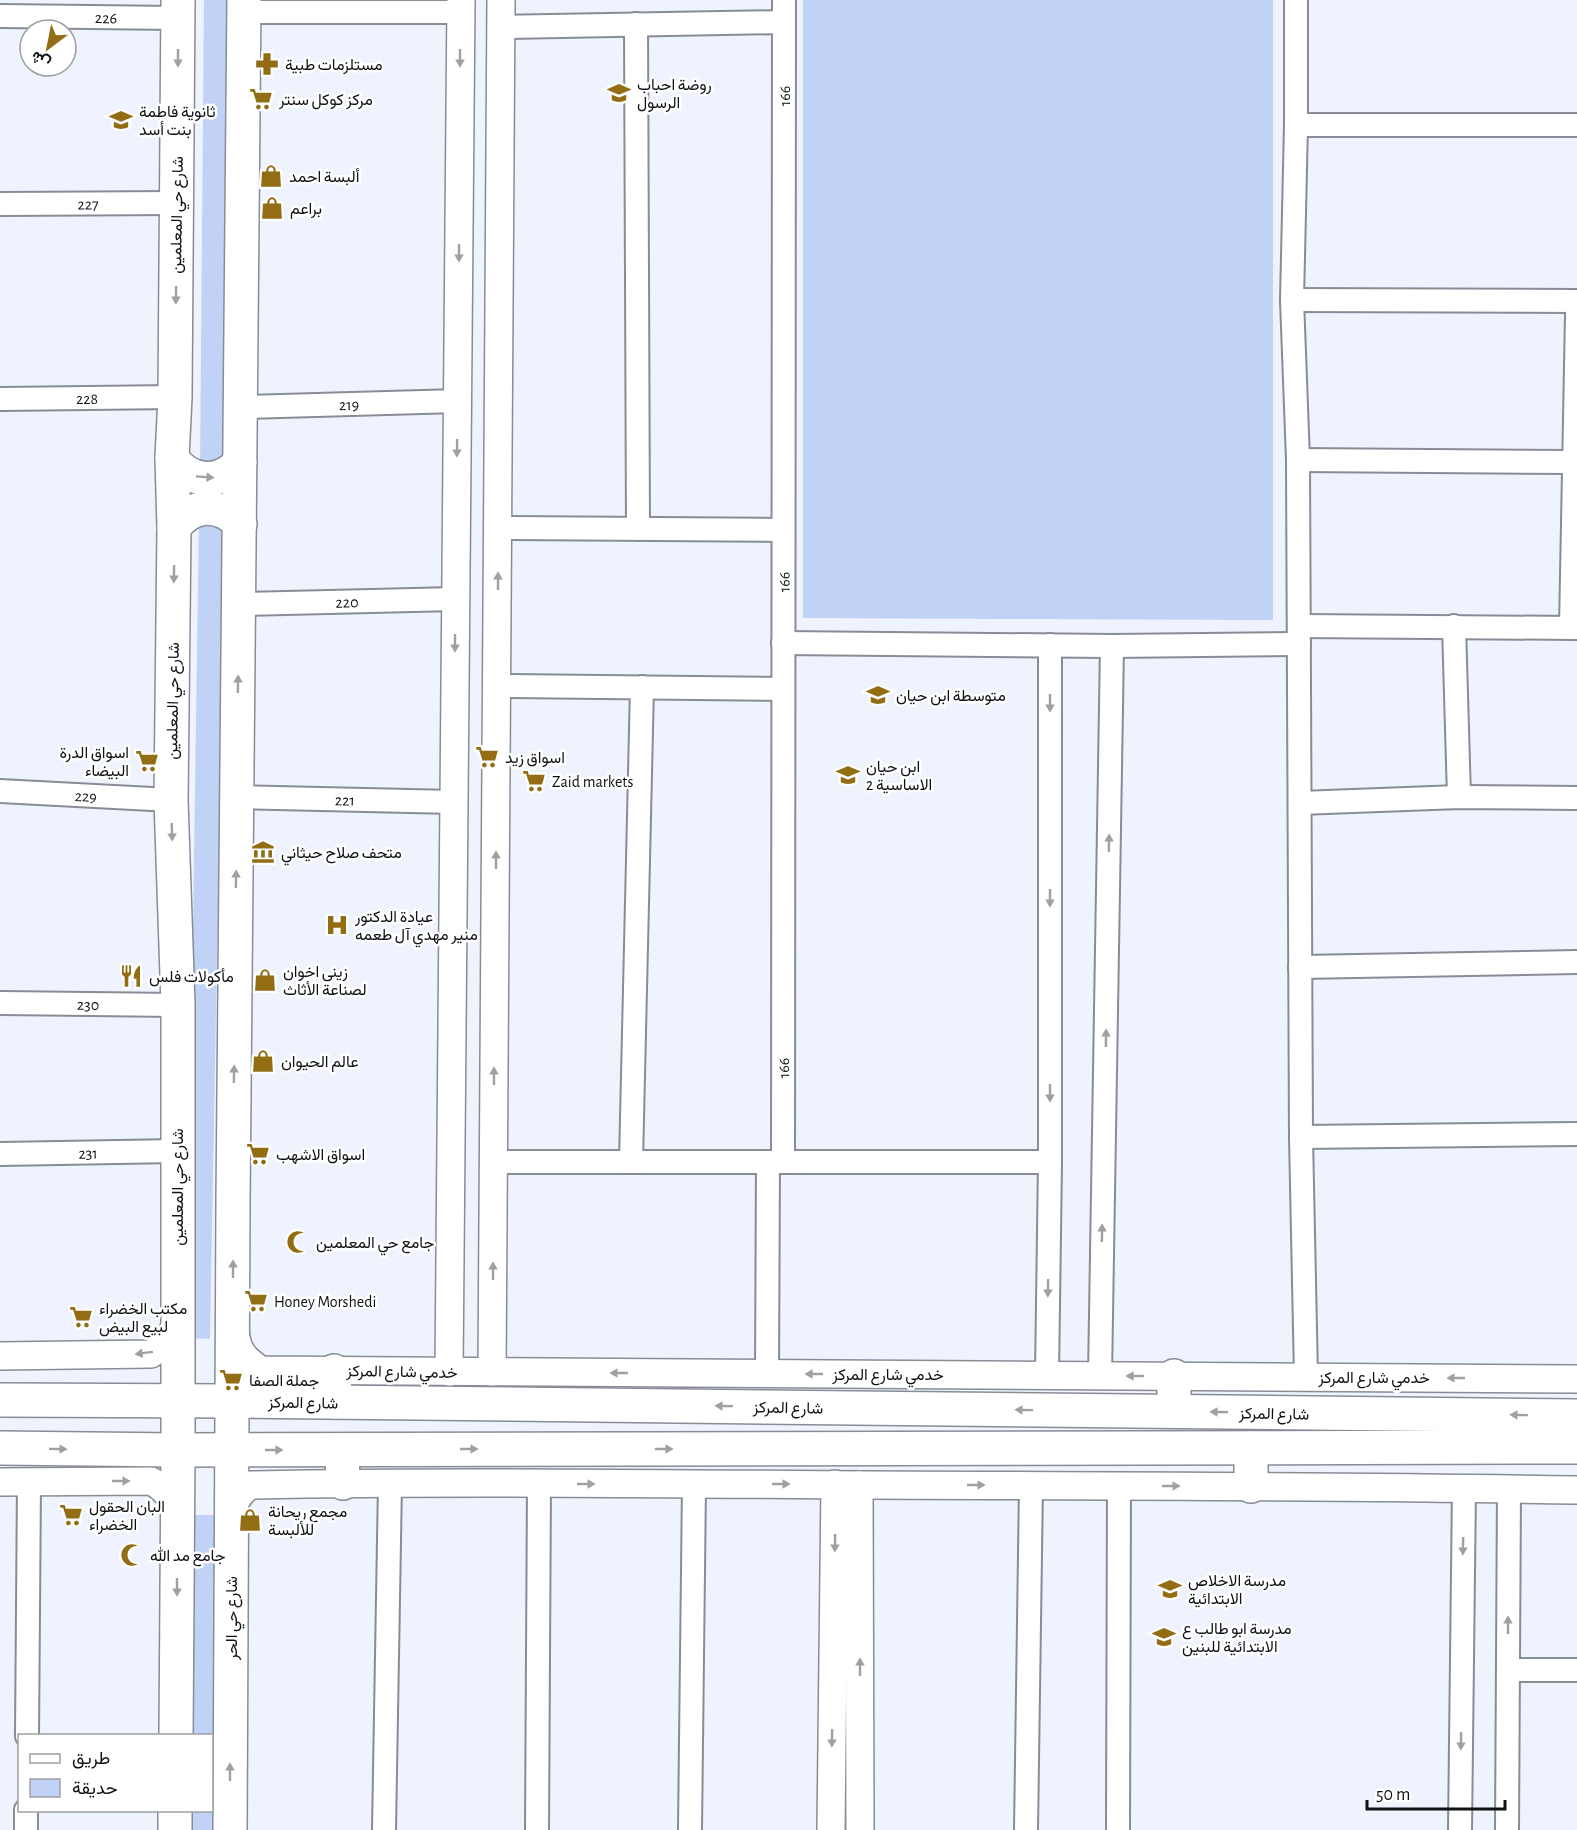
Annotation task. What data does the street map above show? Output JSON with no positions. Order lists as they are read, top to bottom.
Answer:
{
  "streets": {
    "main road": ["شارع حي المعلمين", "شارع المركز", "شارع حي الحر"],
    "street": [
      "226",
      "166",
      "227",
      "228",
      "219",
      "220",
      "229",
      "221",
      "230",
      "231",
      "خدمي شارع المركز"
    ]
  },
  "crossings": [
    ["226", "شارع حي المعلمين"],
    ["166", "خدمي شارع المركز"],
    ["227", "شارع حي المعلمين"],
    ["شارع حي المعلمين", "228"],
    ["شارع حي المعلمين", "229"],
    ["شارع حي المعلمين", "230"],
    ["شارع حي المعلمين", "231"],
    ["شارع حي المعلمين", "شارع المركز"],
    ["خدمي شارع المركز", "شارع المركز"],
    ["شارع المركز", "شارع حي الحر"]
  ],
  "places": {
    "pharmacy": ["مستلزمات طبية"],
    "school or university": [
      "روضة احباب الرسول",
      "ثانوية فاطمة بنت أسد",
      "متوسطة ابن حيان",
      "ابن حيان الاساسية 2",
      "مدرسة الاخلاص الابتدائية",
      "مدرسة ابو طالب ع الابتدائية للبنين"
    ],
    "supermarket": [
      "مركز كوكل سنتر",
      "اسواق زيد",
      "اسواق الدرة البيضاء",
      "Zaid markets",
      "اسواق الاشهب",
      "Honey Morshedi",
      "مكتب الخضراء لبيع البيض",
      "جملة الصفا",
      "البان الحقول الخضراء"
    ],
    "shop": [
      "ألبسة احمد",
      "براعم",
      "زيني اخوان لصناعة الأثاث",
      "عالم الحيوان",
      "مجمع ريحانة للألبسة"
    ],
    "museum": ["متحف صلاح حيثاني"],
    "hospital": ["عيادة الدكتور منير مهدي آل طعمه"],
    "restaurant": ["مأكولات فلس"],
    "mosque": ["جامع حي المعلمين", "جامع مد الله"]
  },
  "legend": ["طريق", "حديقة"],
  "scale_bar": "50 m",
  "north": "bottom left"
}
